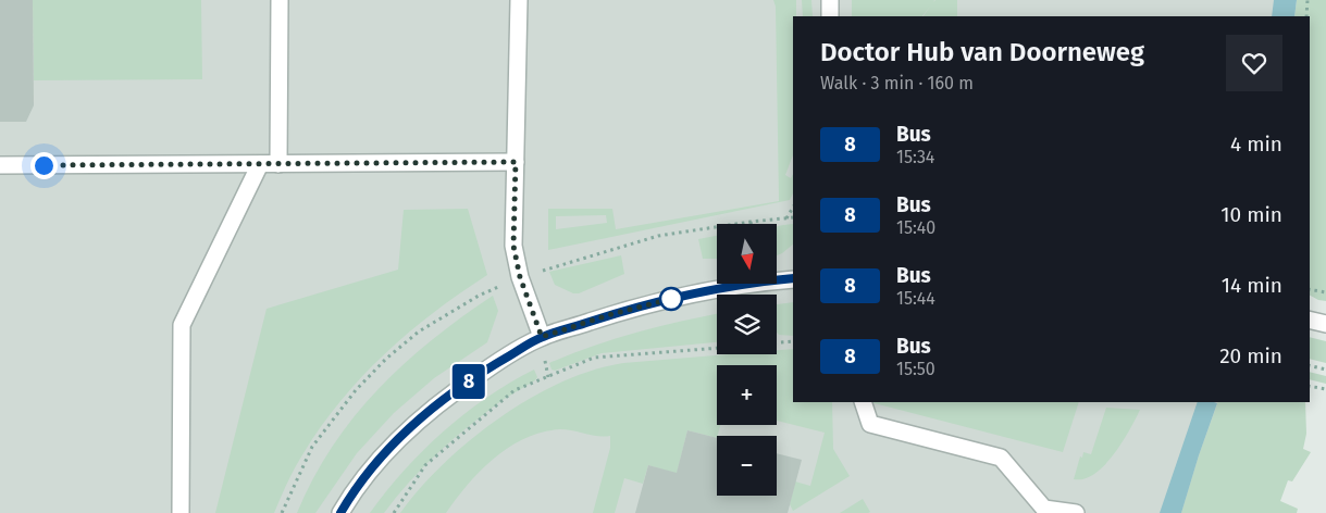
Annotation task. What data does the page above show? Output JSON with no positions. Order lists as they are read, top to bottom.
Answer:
{
  "lines": ["bus line 8"],
  "north": "bottom",
  "page": {
    "on_map": "8",
    "heading": ["Doctor Hub van Doorneweg", "Walk · 3 min · 160 m"],
    "list": [
      {
        "mark": "8",
        "name": "Bus",
        "note": "15:34",
        "value": "4 min"
      },
      {
        "mark": "8",
        "name": "Bus",
        "note": "15:40",
        "value": "10 min"
      },
      {
        "mark": "8",
        "name": "Bus",
        "note": "15:44",
        "value": "14 min"
      },
      {
        "mark": "8",
        "name": "Bus",
        "note": "15:50",
        "value": "20 min"
      }
    ],
    "map_buttons": ["+", "−"]
  }
}
